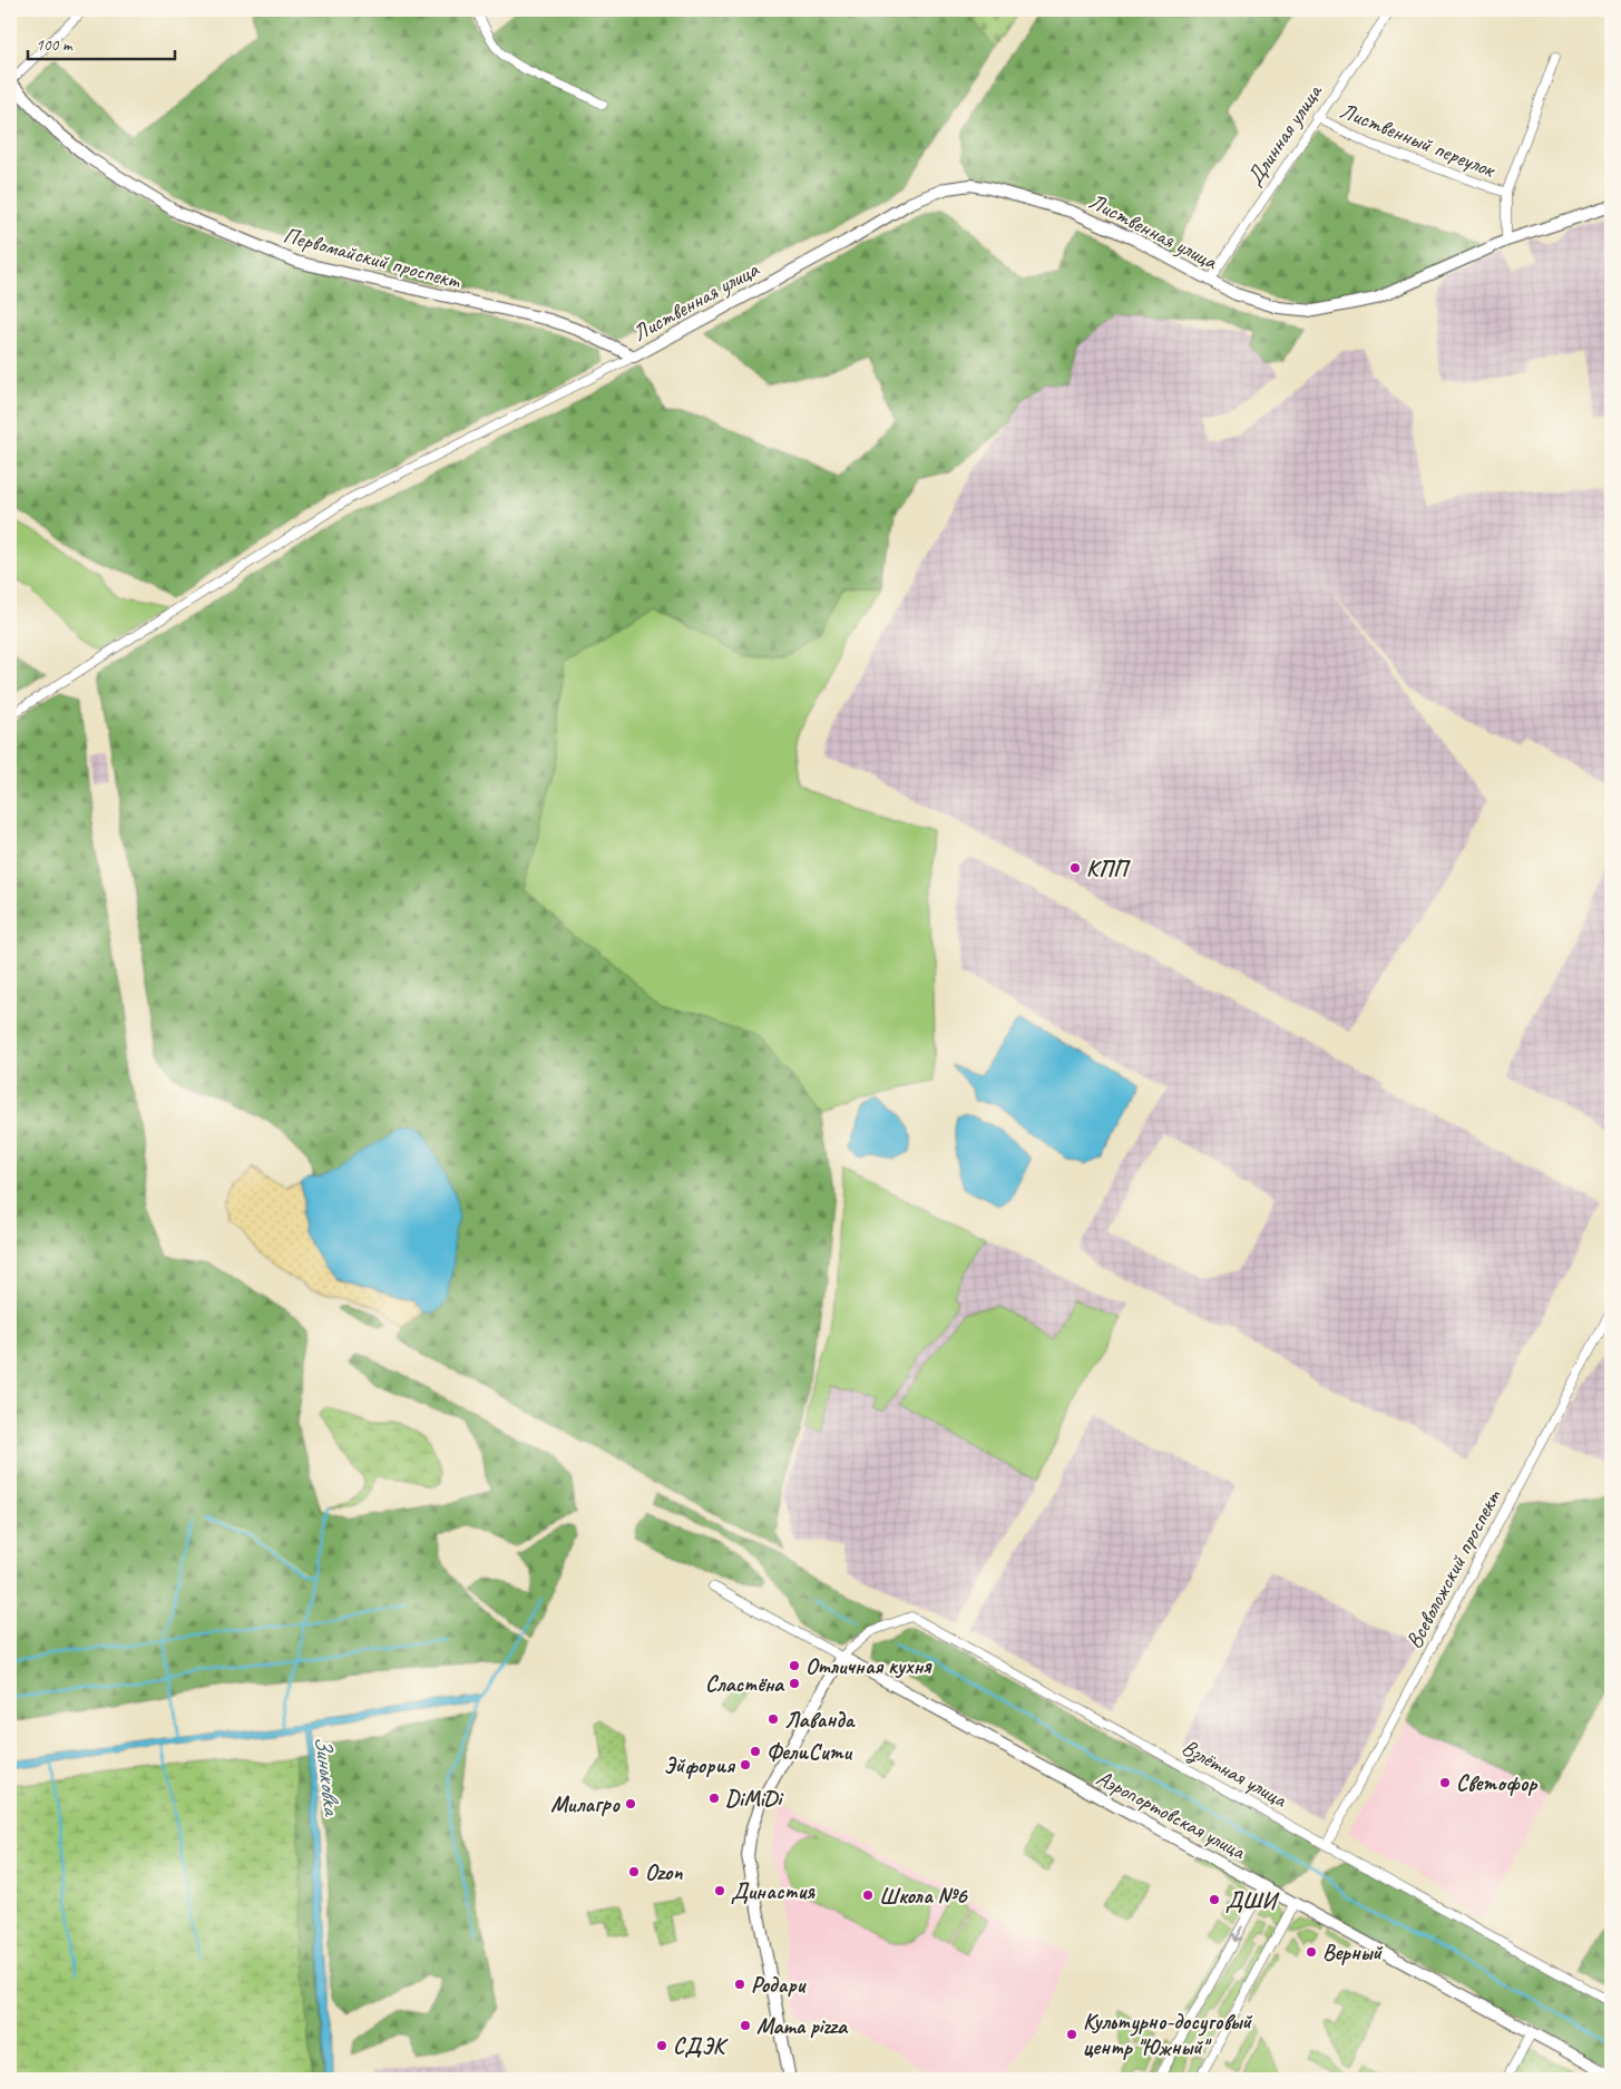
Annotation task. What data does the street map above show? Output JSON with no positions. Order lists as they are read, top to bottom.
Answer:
{
  "streets": {
    "street": [
      "Длинная улица",
      "Лиственный переулок",
      "Лиственная улица",
      "Первомайский проспект",
      "Всеволожский проспект",
      "Взлётная улица",
      "Аэропортовская улица"
    ]
  },
  "crossings": [
    ["Длинная улица", "Лиственный переулок"],
    ["Длинная улица", "Лиственная улица"],
    ["Лиственная улица", "Первомайский проспект"],
    ["Всеволожский проспект", "Взлётная улица"],
    ["Взлётная улица", "Аэропортовская улица"]
  ],
  "water": ["Зиньковка"],
  "places": [
    "КПП",
    "Отличная кухня",
    "Сластёна",
    "Лаванда",
    "ФелиСити",
    "Эйфория",
    "Светофор",
    "DiMiDi",
    "Милагро",
    "Ozon",
    "Династия",
    "Школа №6",
    "ДШИ",
    "Верный",
    "Родари",
    "Mama pizza",
    "Культурно-досуговый центр \"Южный\"",
    "СДЭК"
  ],
  "scale_bar": "100 m"
}
